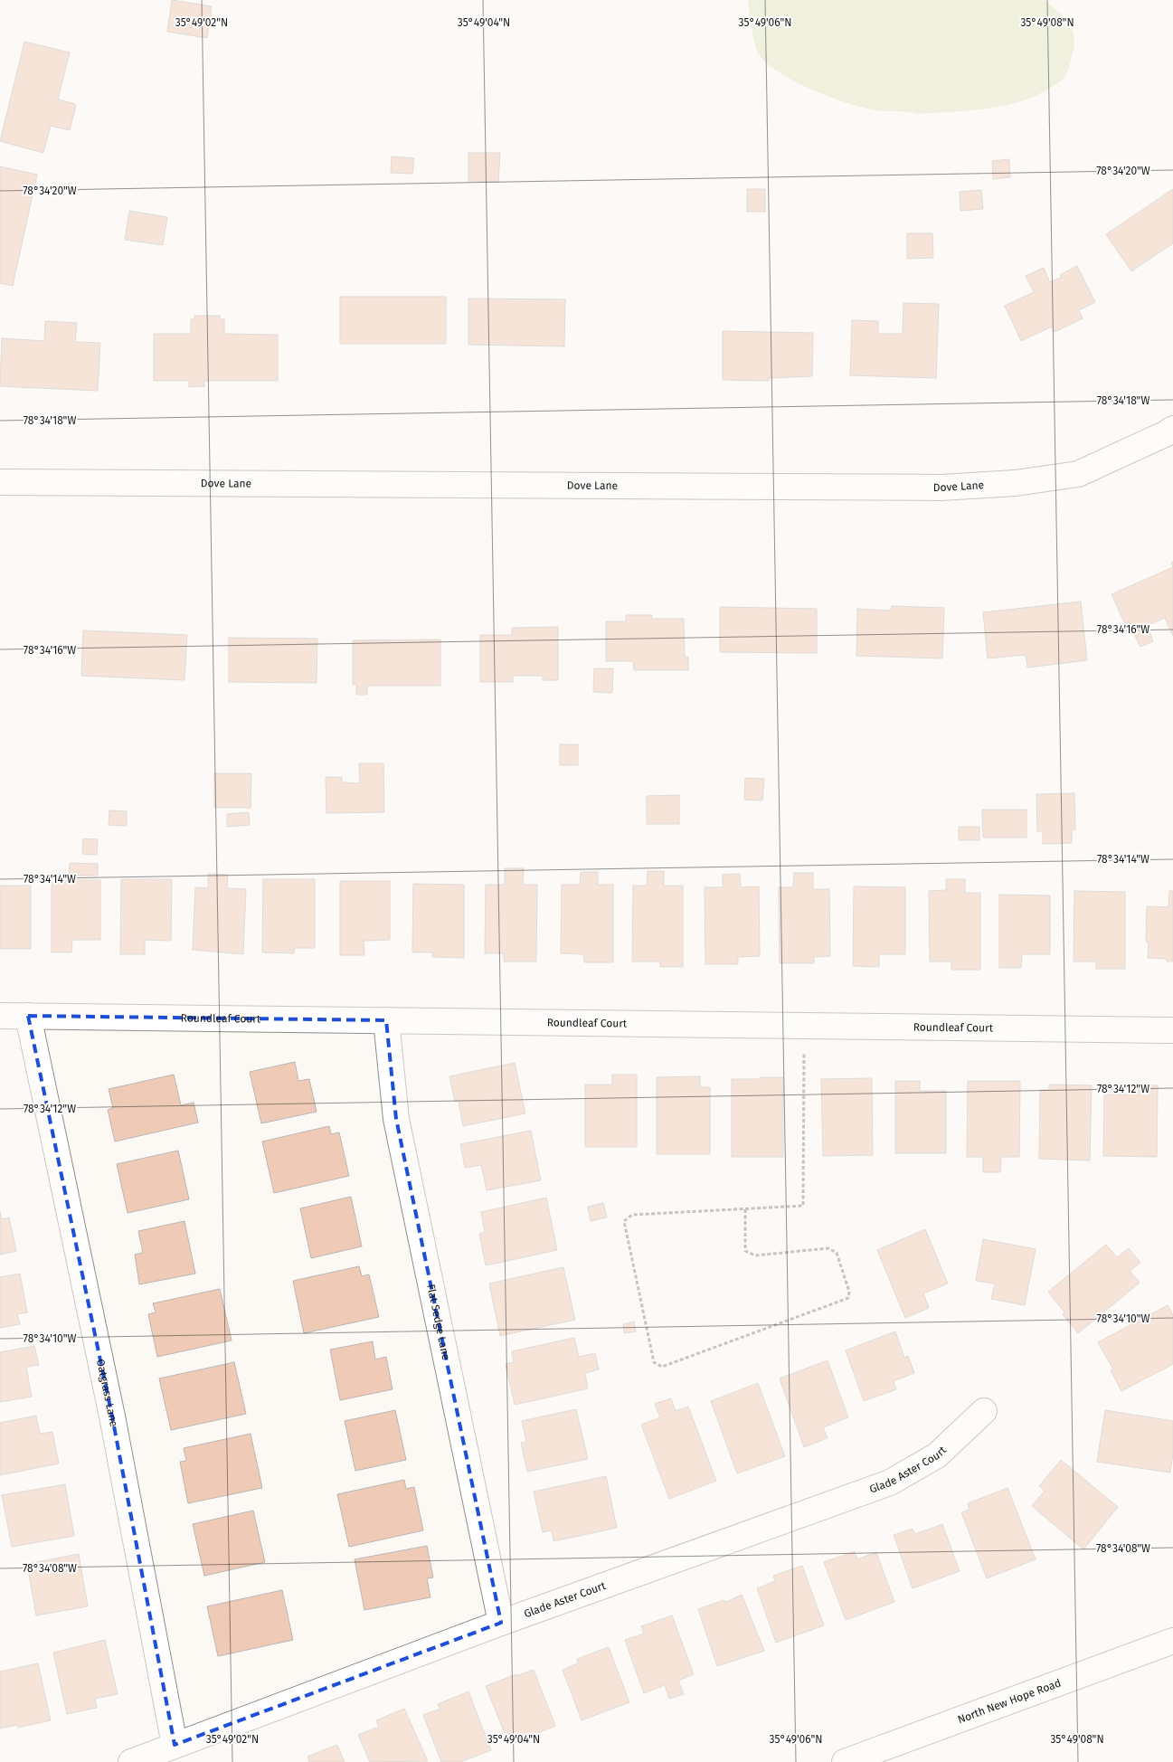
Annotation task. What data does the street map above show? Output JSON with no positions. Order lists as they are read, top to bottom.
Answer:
{
  "streets": {
    "street": [
      "Dove Lane",
      "Roundleaf Court",
      "Flat Sedge Lane",
      "Oatgrass Lane",
      "Glade Aster Court",
      "North New Hope Road"
    ]
  },
  "crossings": [
    ["Roundleaf Court", "Flat Sedge Lane"],
    ["Roundleaf Court", "Oatgrass Lane"],
    ["Flat Sedge Lane", "Glade Aster Court"],
    ["Oatgrass Lane", "Glade Aster Court"]
  ],
  "coordinates": [
    "35°49'02\"N",
    "35°49'04\"N",
    "35°49'06\"N",
    "35°49'08\"N",
    "78°34'20\"W",
    "78°34'18\"W",
    "78°34'16\"W",
    "78°34'14\"W",
    "78°34'12\"W",
    "78°34'10\"W",
    "78°34'08\"W"
  ]
}
